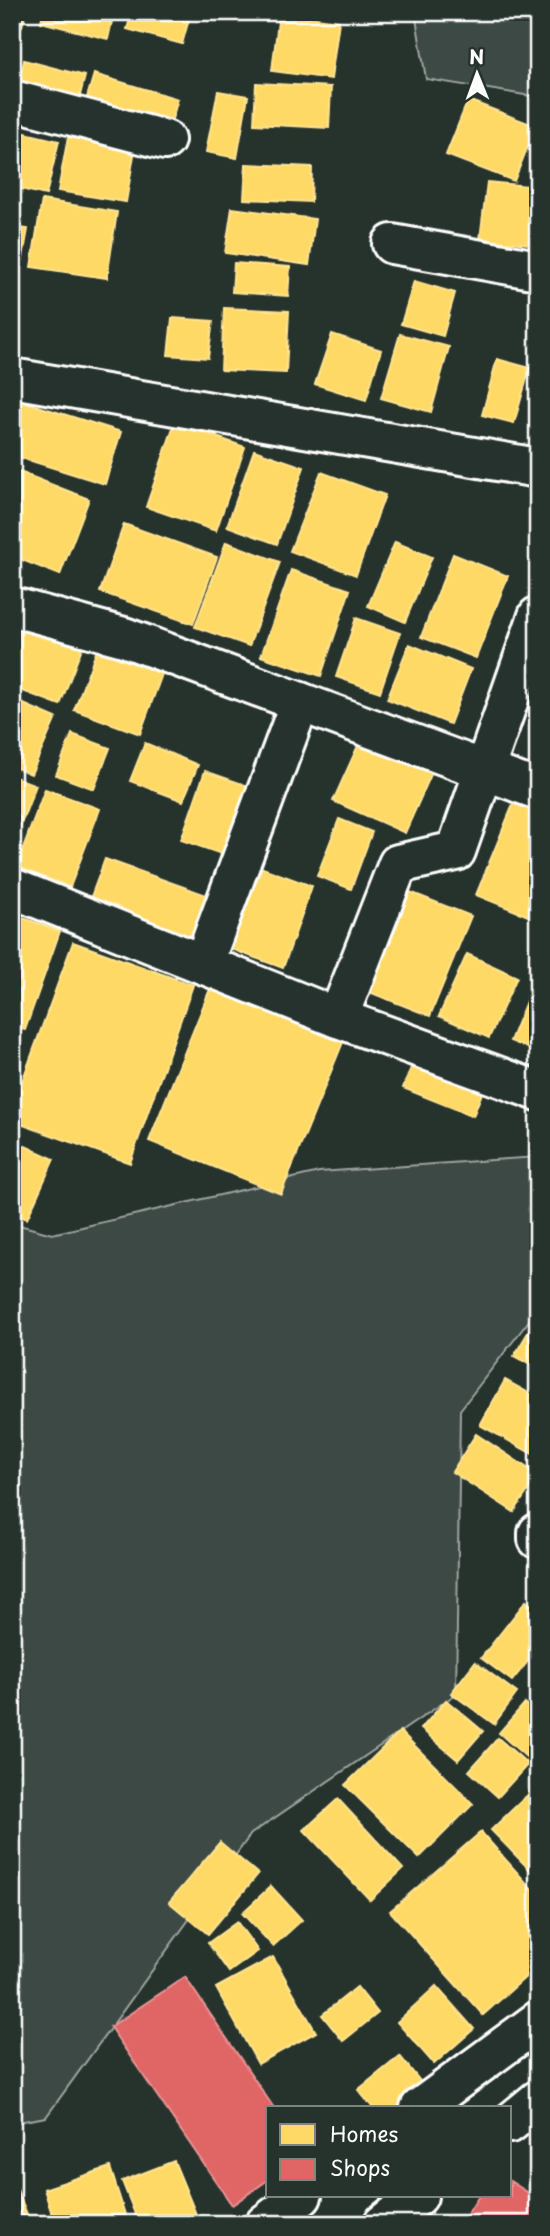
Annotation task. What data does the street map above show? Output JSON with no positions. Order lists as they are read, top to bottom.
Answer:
{
  "legend": ["Homes", "Shops"],
  "north": "top"
}
